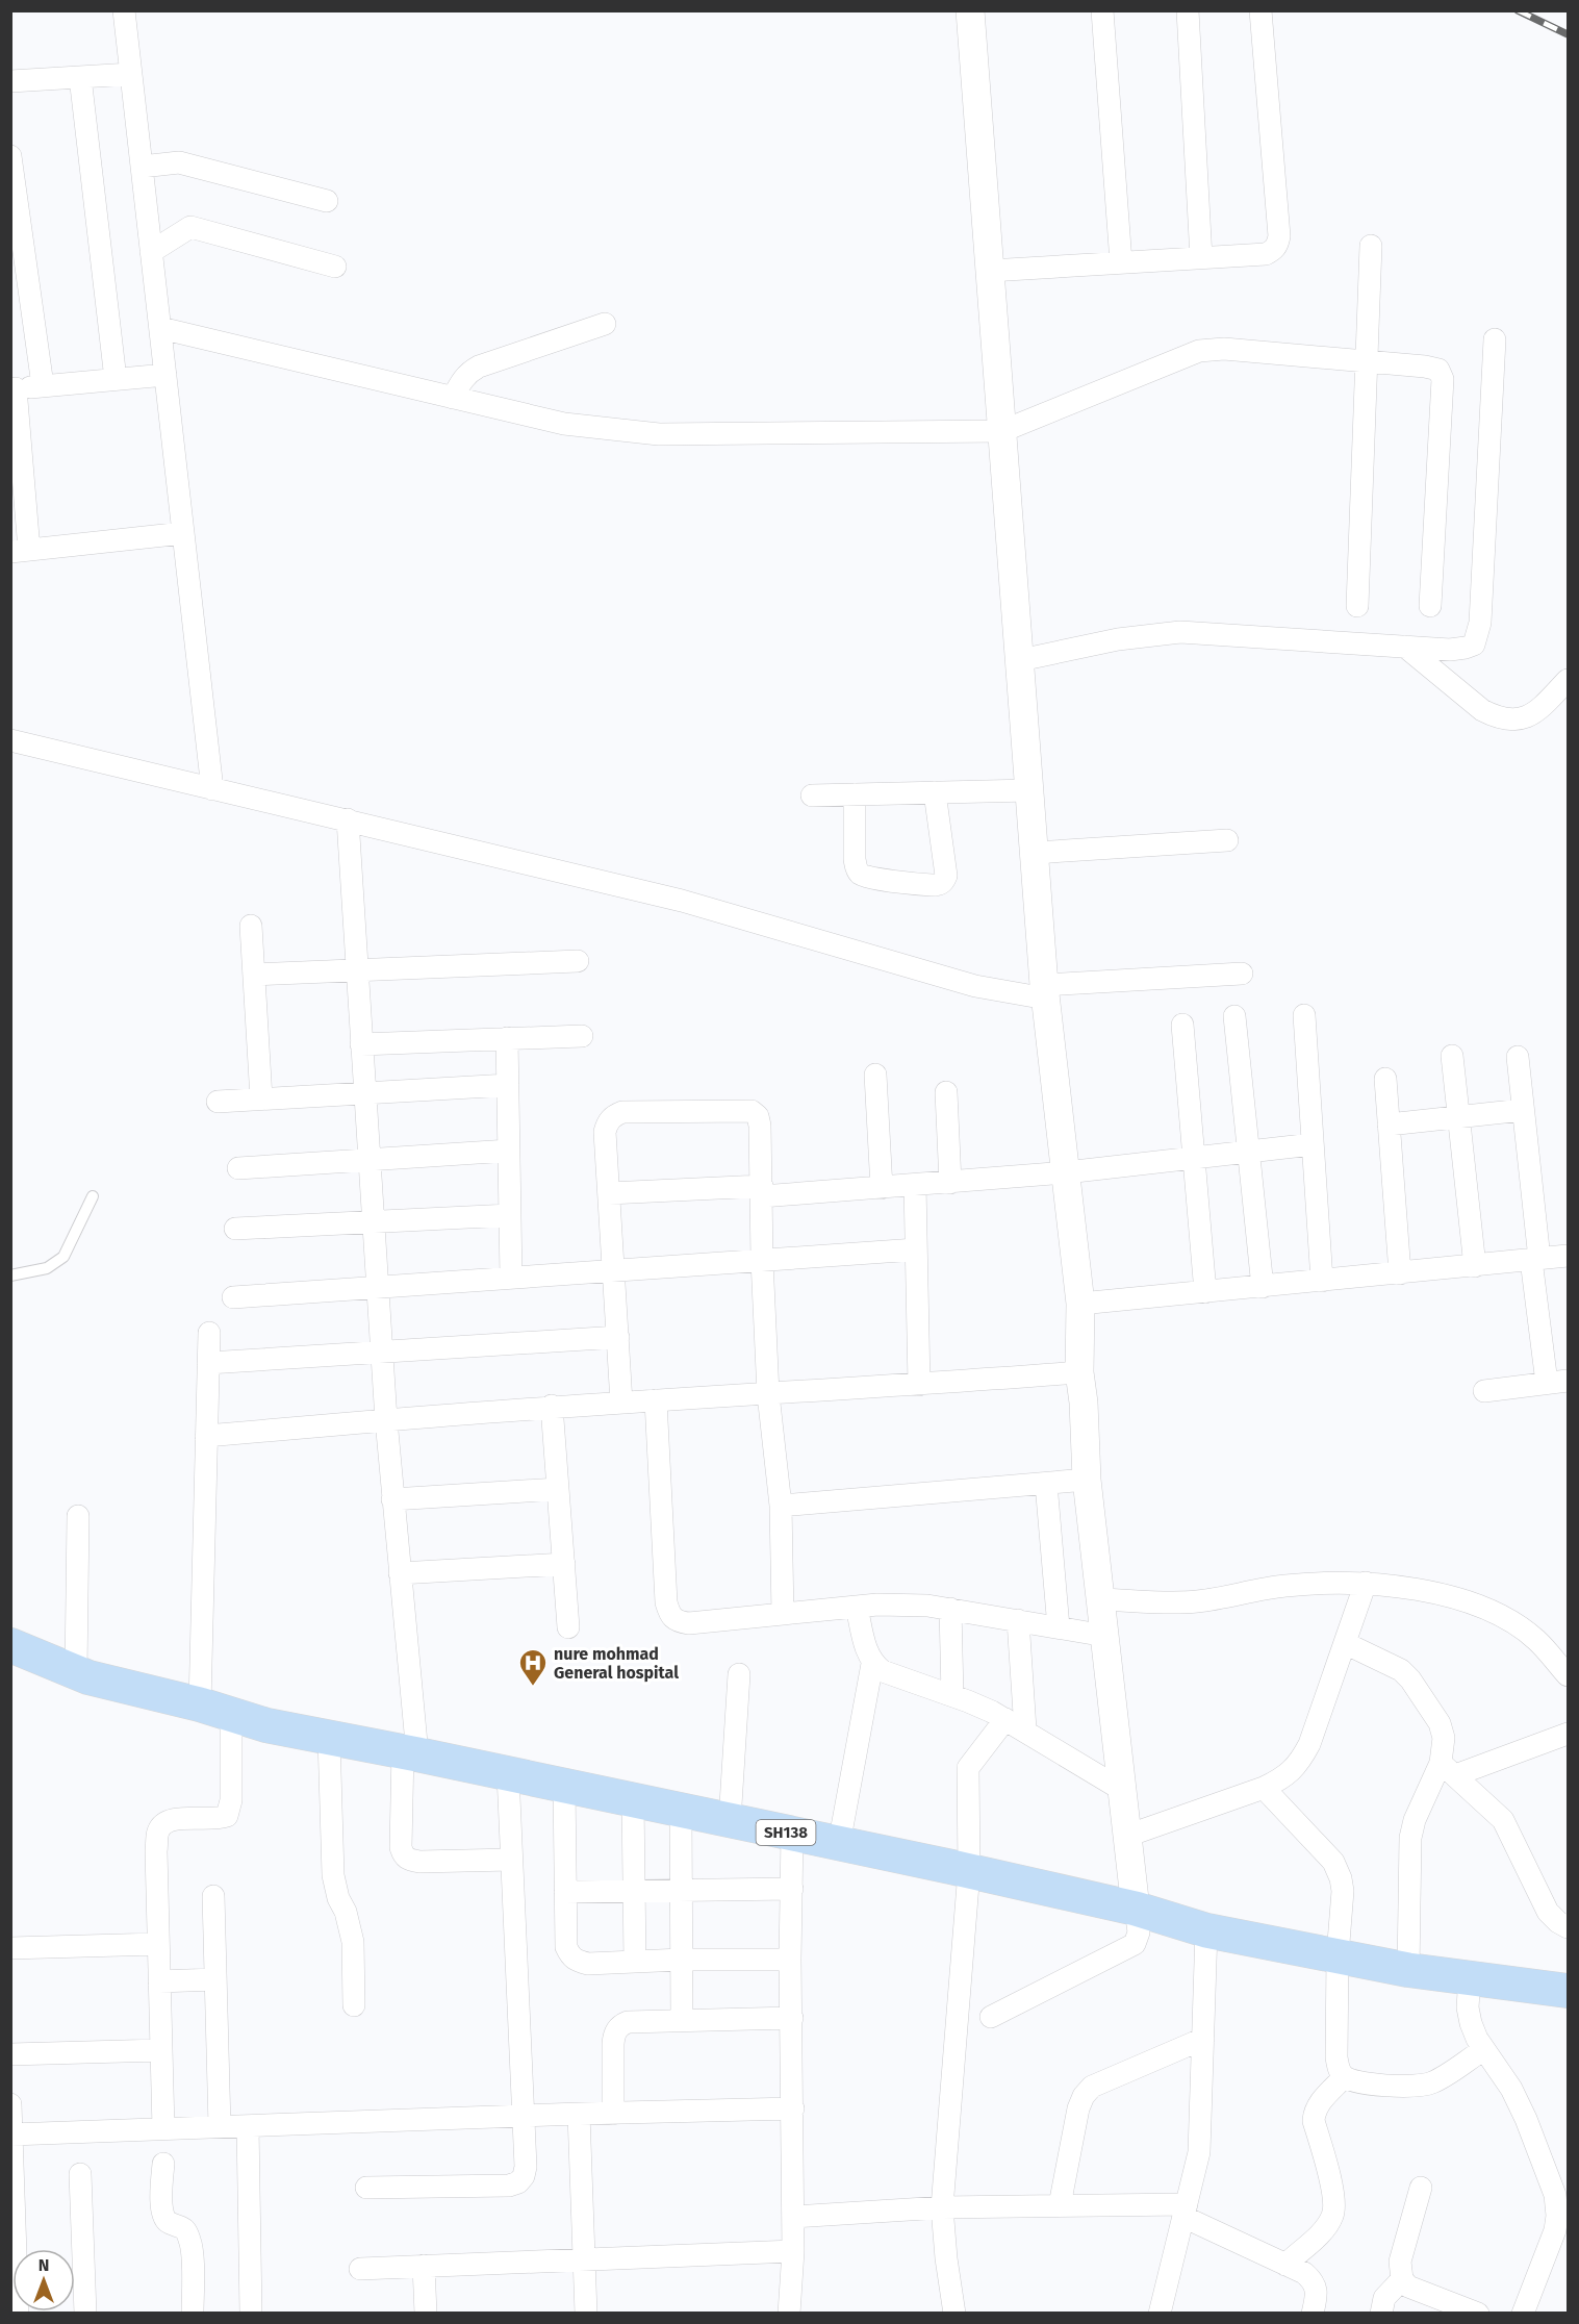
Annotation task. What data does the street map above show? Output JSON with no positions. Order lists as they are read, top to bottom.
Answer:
{
  "streets": {
    "main road": ["SH138"]
  },
  "places": {
    "hospital": ["nure mohmad General hospital"]
  },
  "north": "top"
}
